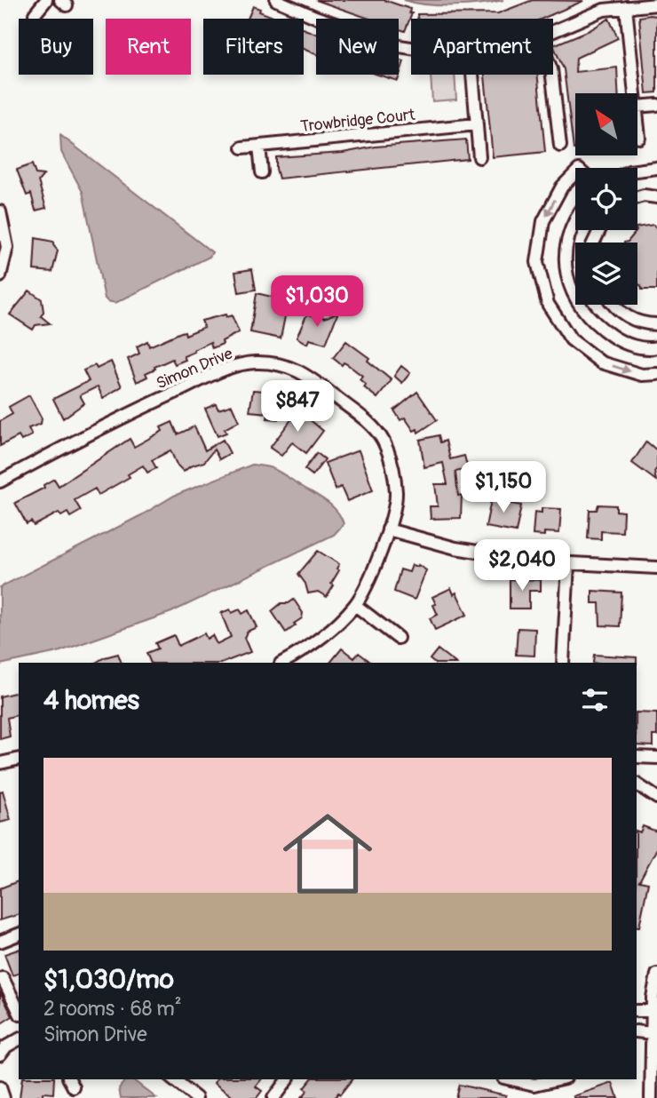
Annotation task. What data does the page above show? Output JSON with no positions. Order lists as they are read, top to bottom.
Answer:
{
  "streets": {
    "street": ["Trowbridge Court", "Simon Drive"]
  },
  "north": "top left",
  "page": {
    "chip": [
      "Buy",
      "Rent",
      "Filters",
      "New",
      "Apartment"
    ],
    "price": [
      "$1,030",
      "$847",
      "$1,150",
      "$2,040"
    ],
    "heading": "4 homes",
    "list": [
      {
        "name": "$1,030/mo",
        "note": "2 rooms · 68 m² · Simon Drive"
      }
    ]
  }
}
